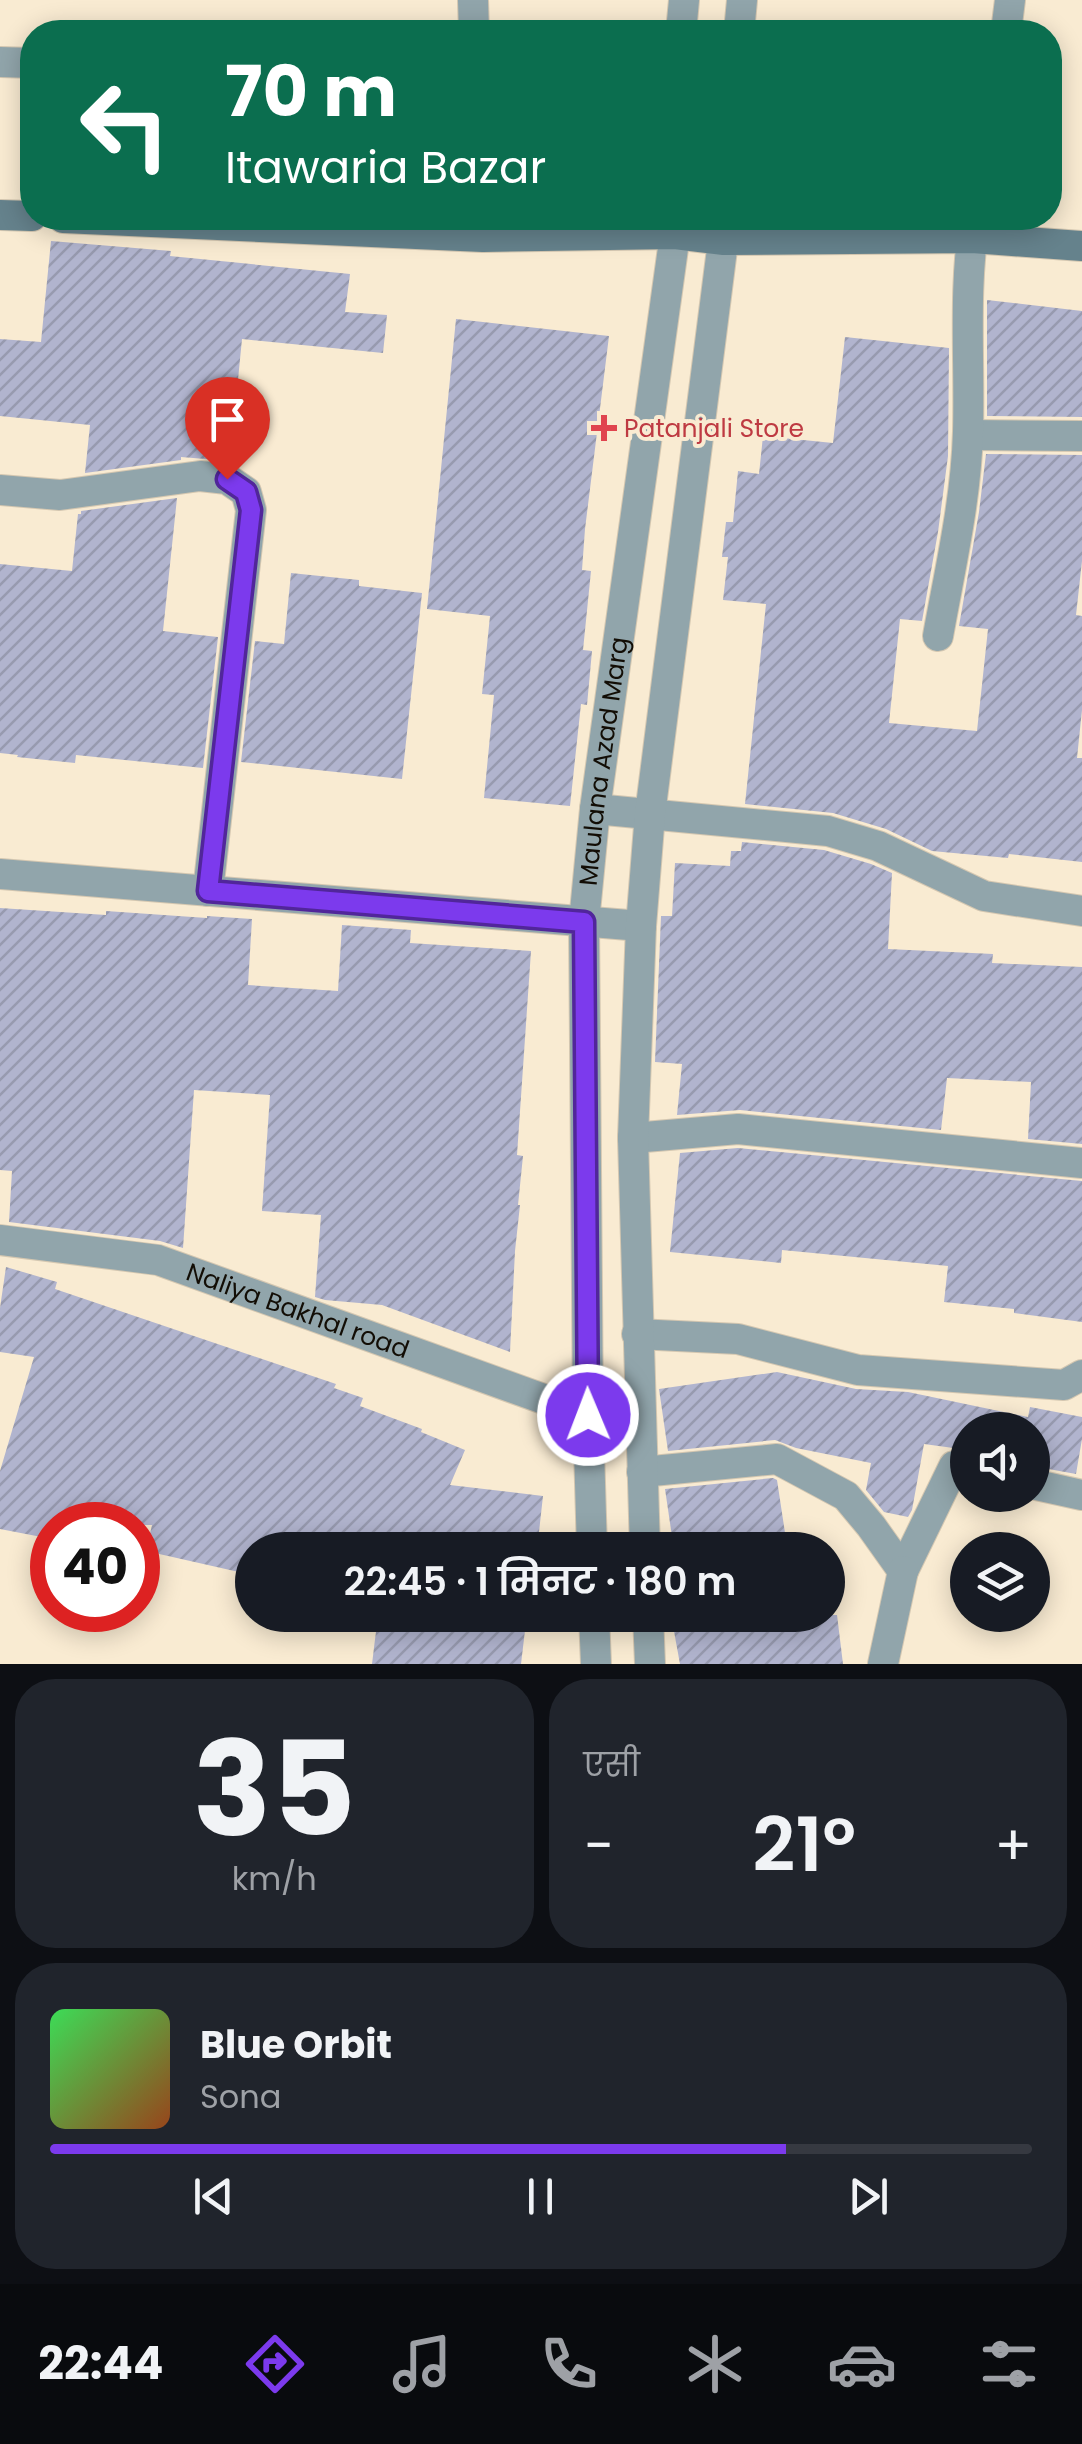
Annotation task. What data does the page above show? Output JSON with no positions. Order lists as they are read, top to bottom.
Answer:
{
  "streets": {
    "street": ["Maulana Azad Marg", "Naliya Bakhal road"]
  },
  "crossings": [
    ["Maulana Azad Marg", "Naliya Bakhal road"]
  ],
  "places": {
    "health": ["Patanjali Store"]
  },
  "page": {
    "turn": ["70 m", "Itawaria Bazar"],
    "limit": "40",
    "trip": "22:45 · 1 मिनट · 180 m",
    "tile": [
      ["35", "km/h"],
      "एसी"
    ],
    "heat": ["−", "21°", "+"],
    "song": ["Blue Orbit", "Sona"],
    "tabs": "22:44"
  }
}
